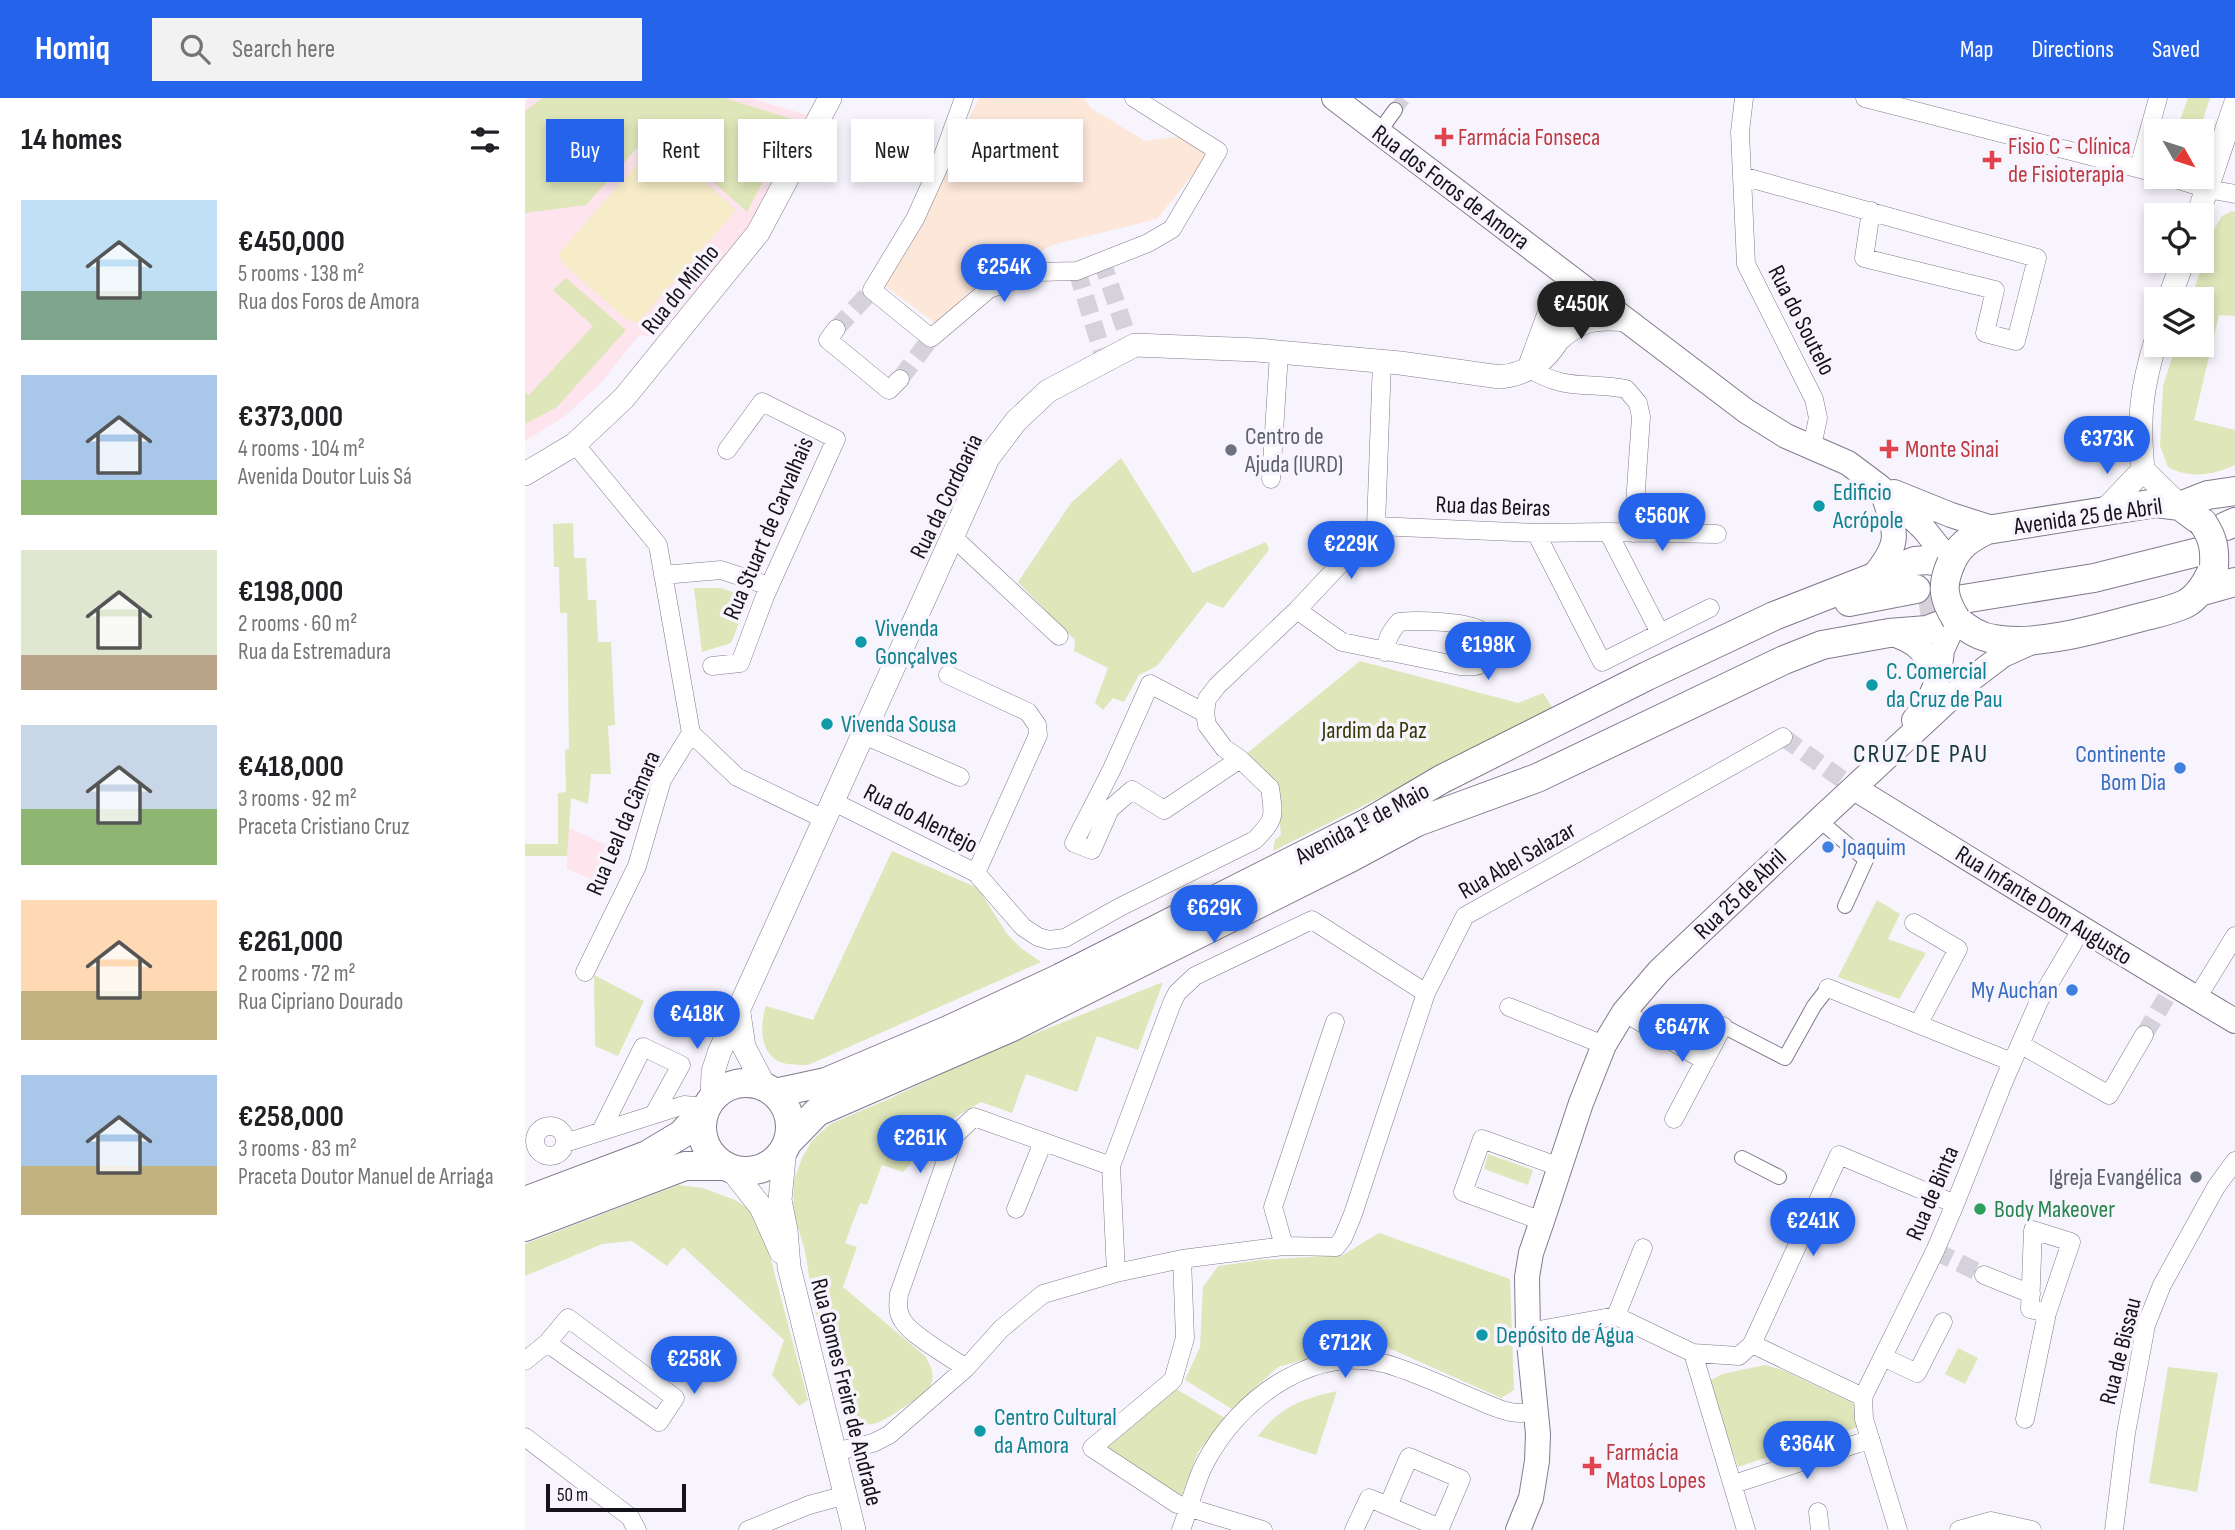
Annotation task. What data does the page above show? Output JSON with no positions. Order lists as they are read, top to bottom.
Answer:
{
  "streets": {
    "main road": [
      "Rua dos Foros de Amora",
      "Avenida 25 de Abril",
      "Avenida 1º de Maio",
      "Rua 25 de Abril",
      "Rua Infante Dom Augusto"
    ],
    "street": [
      "Rua do Minho",
      "Rua do Soutelo",
      "Rua da Cordoaria",
      "Rua das Beiras",
      "Rua Stuart de Carvalhais",
      "Rua do Alentejo",
      "Rua Leal da Câmara",
      "Rua Abel Salazar",
      "Rua de Binta",
      "Rua de Bissau",
      "Rua Gomes Freire de Andrade"
    ]
  },
  "crossings": [
    ["Rua dos Foros de Amora", "Rua do Soutelo"],
    ["Rua dos Foros de Amora", "Avenida 25 de Abril"],
    ["Rua dos Foros de Amora", "Avenida 1º de Maio"],
    ["Rua dos Foros de Amora", "Rua 25 de Abril"],
    ["Rua da Cordoaria", "Rua do Alentejo"],
    ["Rua da Cordoaria", "Avenida 1º de Maio"],
    ["Avenida 25 de Abril", "Avenida 1º de Maio"],
    ["Avenida 25 de Abril", "Rua 25 de Abril"],
    ["Rua do Alentejo", "Rua Leal da Câmara"],
    ["Avenida 1º de Maio", "Rua 25 de Abril"],
    ["Rua 25 de Abril", "Rua Infante Dom Augusto"],
    ["Rua Infante Dom Augusto", "Rua de Binta"]
  ],
  "districts": ["CRUZ DE PAU"],
  "parks": ["Jardim da Paz"],
  "places": {
    "health": [
      "Farmácia Fonseca",
      "Fisio C - Clínica de Fisioterapia",
      "Monte Sinai",
      "Farmácia Matos Lopes"
    ],
    "other": [
      "Centro de Ajuda (IURD)",
      "Edificio Acrópole",
      "Vivenda Gonçalves",
      "C. Comercial da Cruz de Pau",
      "Vivenda Sousa",
      "Continente Bom Dia",
      "Joaquim",
      "My Auchan",
      "Igreja Evangélica",
      "Body Makeover",
      "Depósito de Água",
      "Centro Cultural da Amora"
    ]
  },
  "scale_bar": "50 m",
  "north": "bottom right",
  "page": {
    "header": "Homiq",
    "search": "Search here",
    "nav": ["Map", "Directions", "Saved"],
    "heading": "14 homes",
    "chip": [
      "Buy",
      "Rent",
      "Filters",
      "New",
      "Apartment"
    ],
    "list": [
      {
        "name": "€450,000",
        "note": "5 rooms · 138 m² · Rua dos Foros de Amora"
      },
      {
        "name": "€373,000",
        "note": "4 rooms · 104 m² · Avenida Doutor Luis Sá"
      },
      {
        "name": "€198,000",
        "note": "2 rooms · 60 m² · Rua da Estremadura"
      },
      {
        "name": "€418,000",
        "note": "3 rooms · 92 m² · Praceta Cristiano Cruz"
      },
      {
        "name": "€261,000",
        "note": "2 rooms · 72 m² · Rua Cipriano Dourado"
      },
      {
        "name": "€258,000",
        "note": "3 rooms · 83 m² · Praceta Doutor Manuel de Arriaga"
      }
    ],
    "price": [
      "€254K",
      "€450K",
      "€373K",
      "€560K",
      "€229K",
      "€198K",
      "€629K",
      "€418K",
      "€647K",
      "€261K",
      "€241K",
      "€712K",
      "€258K",
      "€364K"
    ],
    "scale": "50 m"
  }
}
